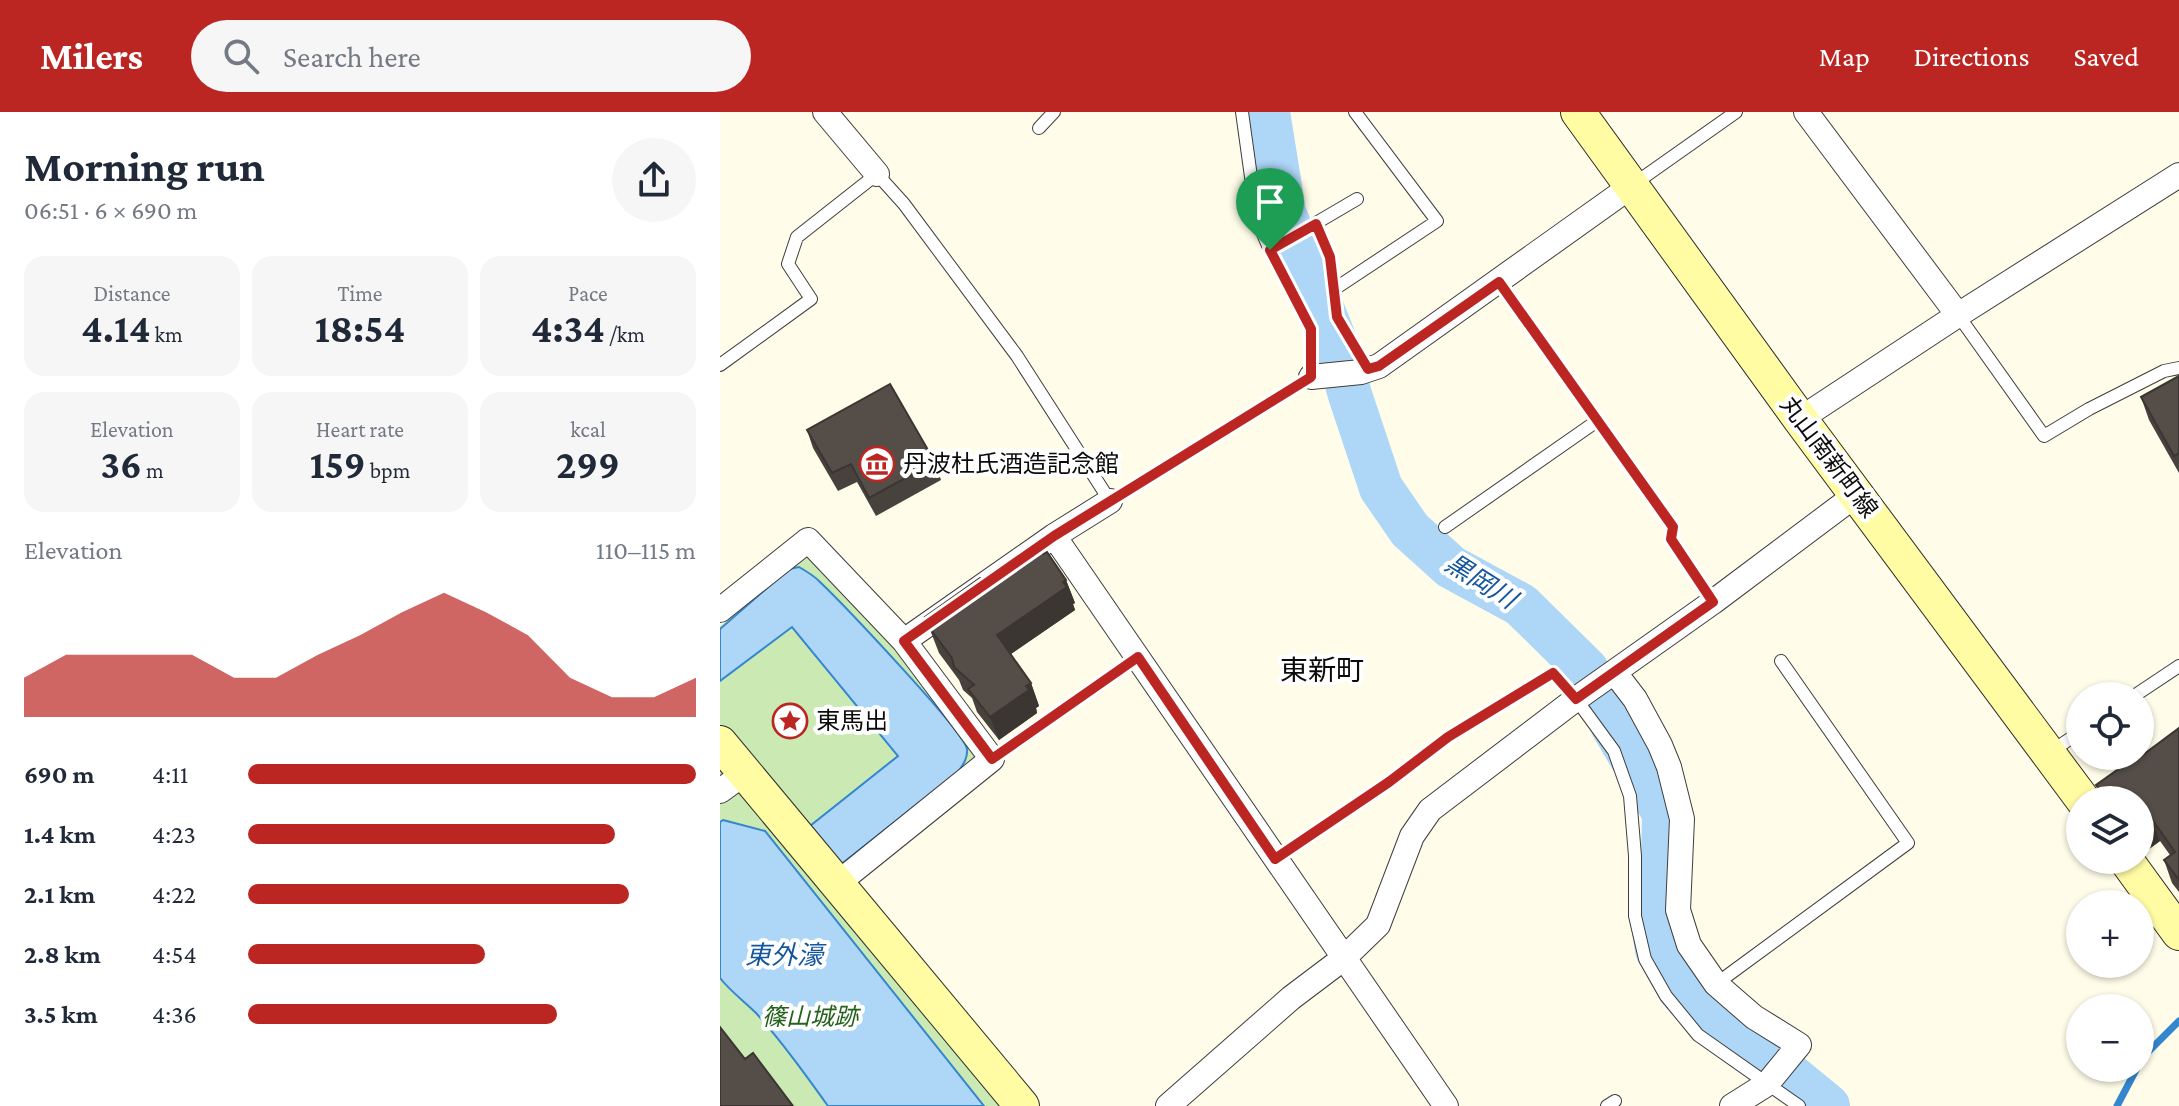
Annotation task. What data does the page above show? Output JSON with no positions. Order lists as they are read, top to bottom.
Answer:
{
  "streets": {
    "main road": ["丸山南新町線"]
  },
  "districts": ["東新町"],
  "water": ["黒岡川", "東外濠"],
  "parks": ["篠山城跡"],
  "places": {
    "museum": ["丹波杜氏酒造記念館"],
    "place": ["東馬出"]
  },
  "page": {
    "header": "Milers",
    "search": "Search here",
    "nav": ["Map", "Directions", "Saved"],
    "heading": ["Morning run", "06:51 · 6 × 690 m"],
    "stats": [
      ["Distance", "4.14 km"],
      ["Time", "18:54"],
      ["Pace", "4:34 /km"],
      ["Elevation", "36 m"],
      ["Heart rate", "159 bpm"],
      ["kcal", "299"]
    ],
    "chart": ["Elevation", "110–115 m"],
    "map_buttons": ["+", "−"],
    "list": [
      {
        "name": "690 m",
        "note": "4:11"
      },
      {
        "name": "1.4 km",
        "note": "4:23"
      },
      {
        "name": "2.1 km",
        "note": "4:22"
      },
      {
        "name": "2.8 km",
        "note": "4:54"
      },
      {
        "name": "3.5 km",
        "note": "4:36"
      }
    ]
  }
}
